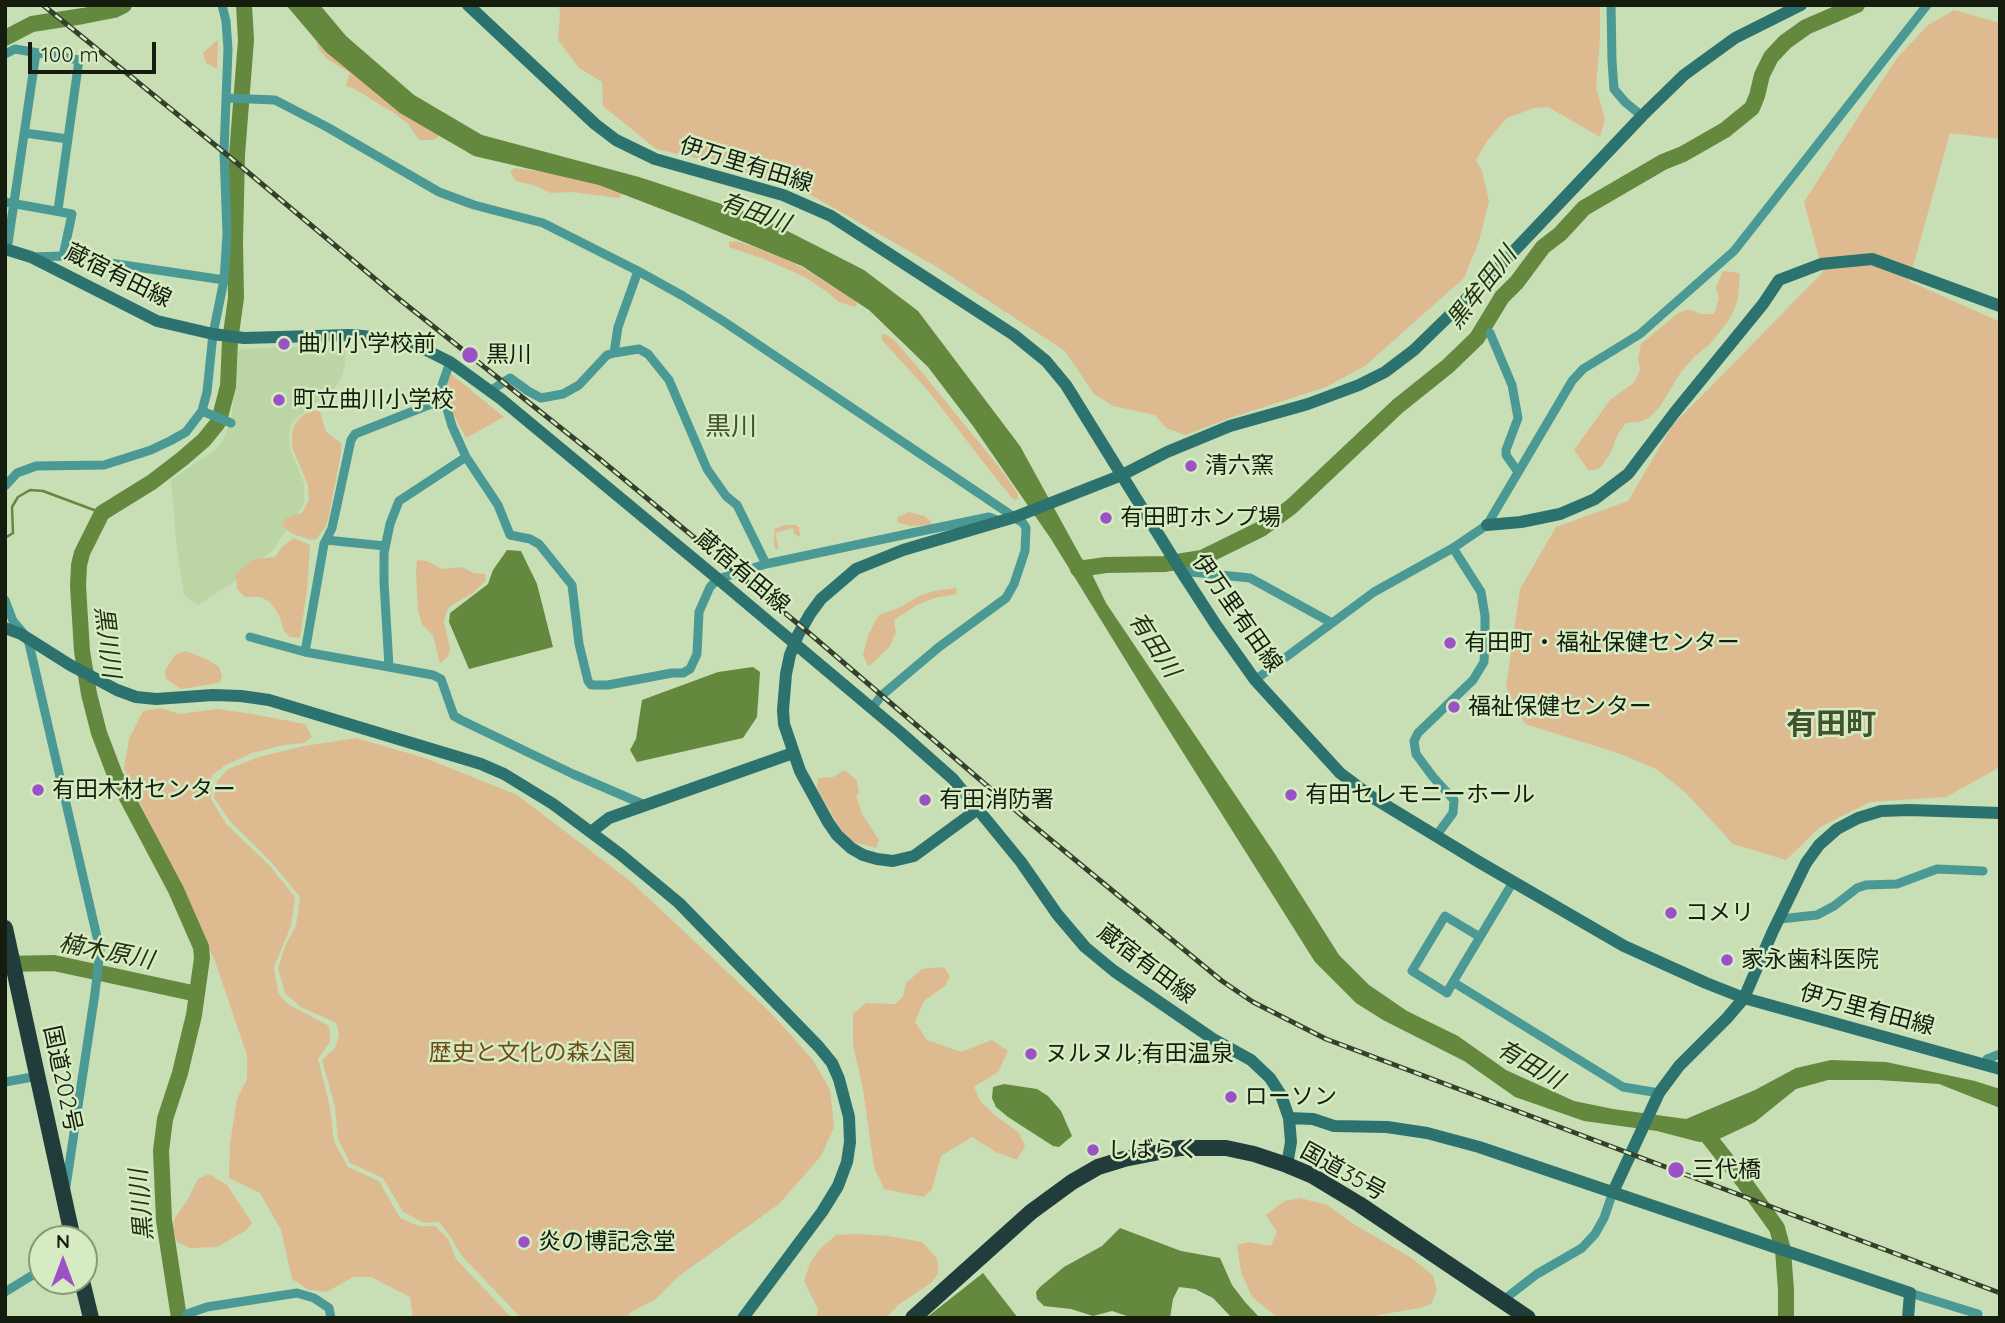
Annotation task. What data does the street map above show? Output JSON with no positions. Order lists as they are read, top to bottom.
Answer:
{
  "streets": {
    "highway": ["国道202号", "国道35号"],
    "street": ["伊万里有田線", "蔵宿有田線"]
  },
  "crossings": [
    ["蔵宿有田線", "国道35号"]
  ],
  "districts": ["黒川", "有田町"],
  "water": [
    "有田川",
    "黒牟田川",
    "黒川川",
    "楠木原川"
  ],
  "parks": ["歴史と文化の森公園"],
  "places": [
    "曲川小学校前",
    "黒川",
    "町立曲川小学校",
    "清六窯",
    "有田町ホンプ場",
    "有田町・福祉保健センター",
    "福祉保健センター",
    "有田木材センター",
    "有田セレモニーホール",
    "有田消防署",
    "コメリ",
    "家永歯科医院",
    "ヌルヌル;有田温泉",
    "ローソン",
    "しばらく",
    "三代橋",
    "炎の博記念堂"
  ],
  "scale_bar": "100 m",
  "north": "top"
}
